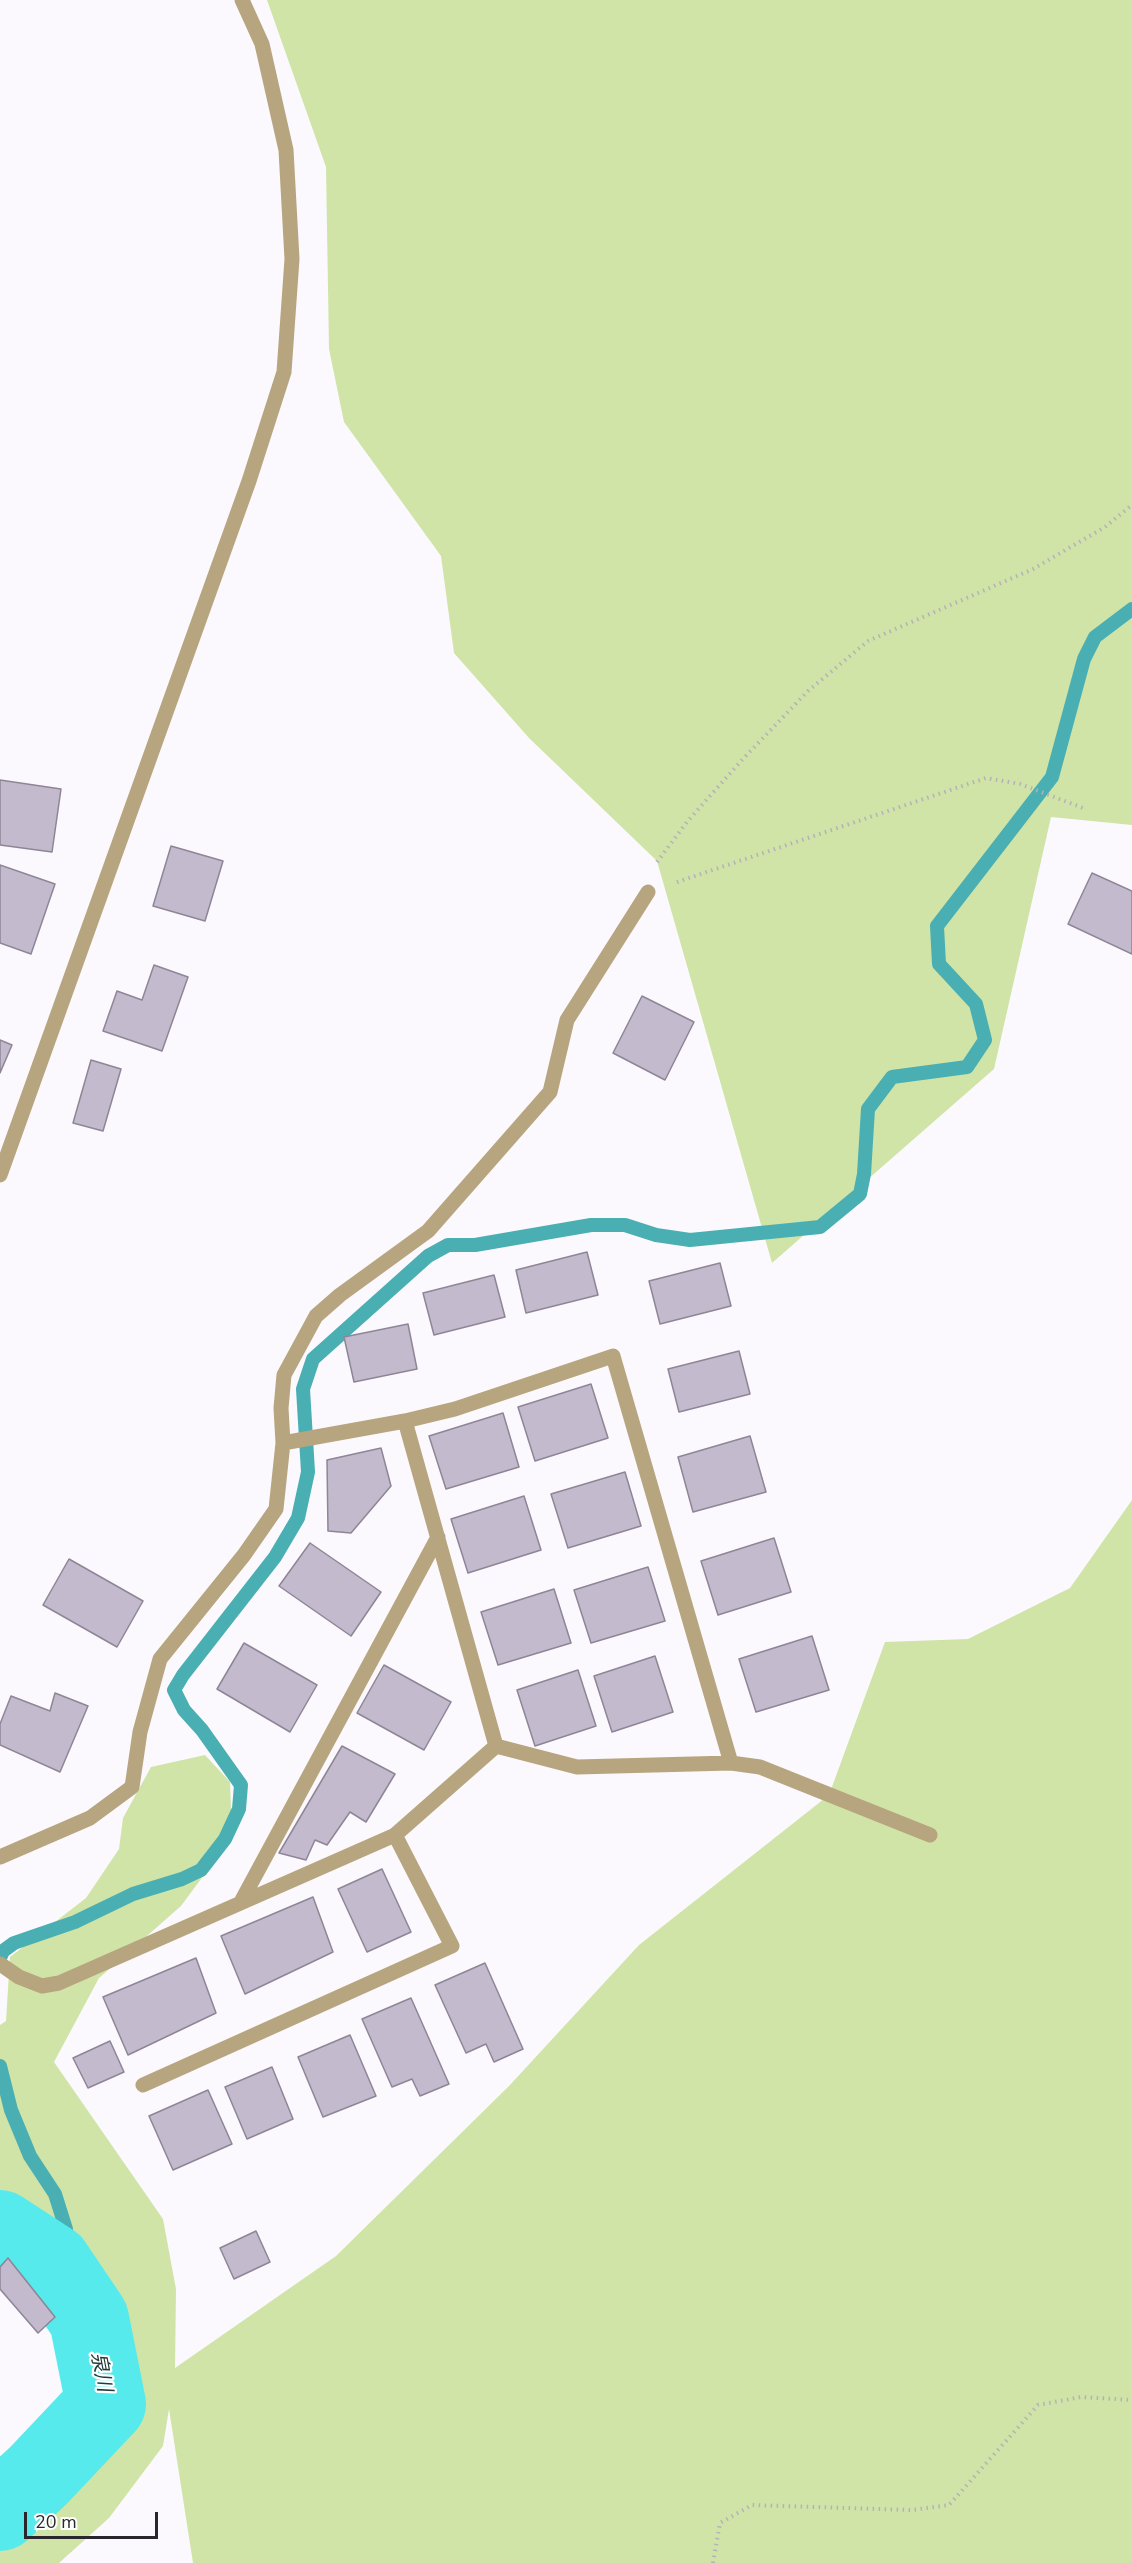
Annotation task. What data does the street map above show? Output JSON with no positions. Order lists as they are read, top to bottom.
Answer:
{
  "water": ["泉川"],
  "scale_bar": "20 m"
}
